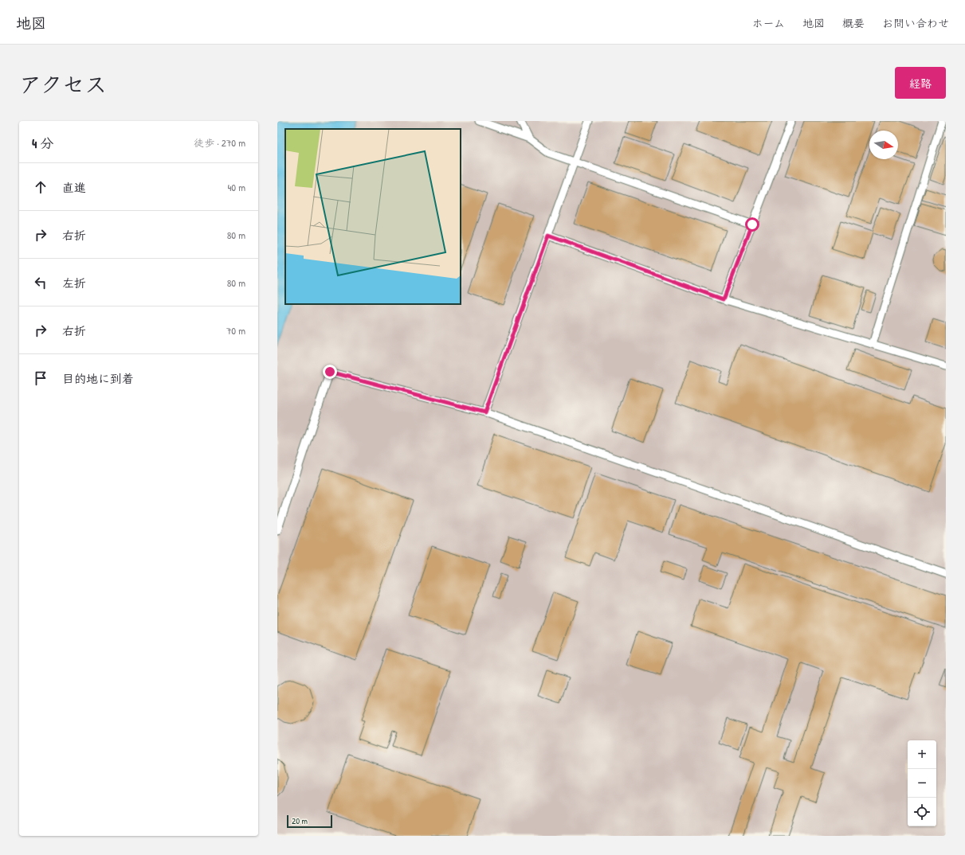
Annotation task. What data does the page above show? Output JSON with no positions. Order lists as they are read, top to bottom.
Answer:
{
  "scale_bar": "20 m",
  "north": "right",
  "page": {
    "header": "地図",
    "nav": [
      "ホーム",
      "地図",
      "概要",
      "お問い合わせ"
    ],
    "title": "アクセス",
    "buttons": "経路",
    "heading": ["4 分", "徒歩 · 270 m"],
    "list": [
      ["直進", "40 m"],
      ["右折", "80 m"],
      ["左折", "80 m"],
      ["右折", "70 m"],
      "目的地に到着"
    ],
    "map_buttons": ["+", "−"],
    "scale": "20 m"
  }
}
